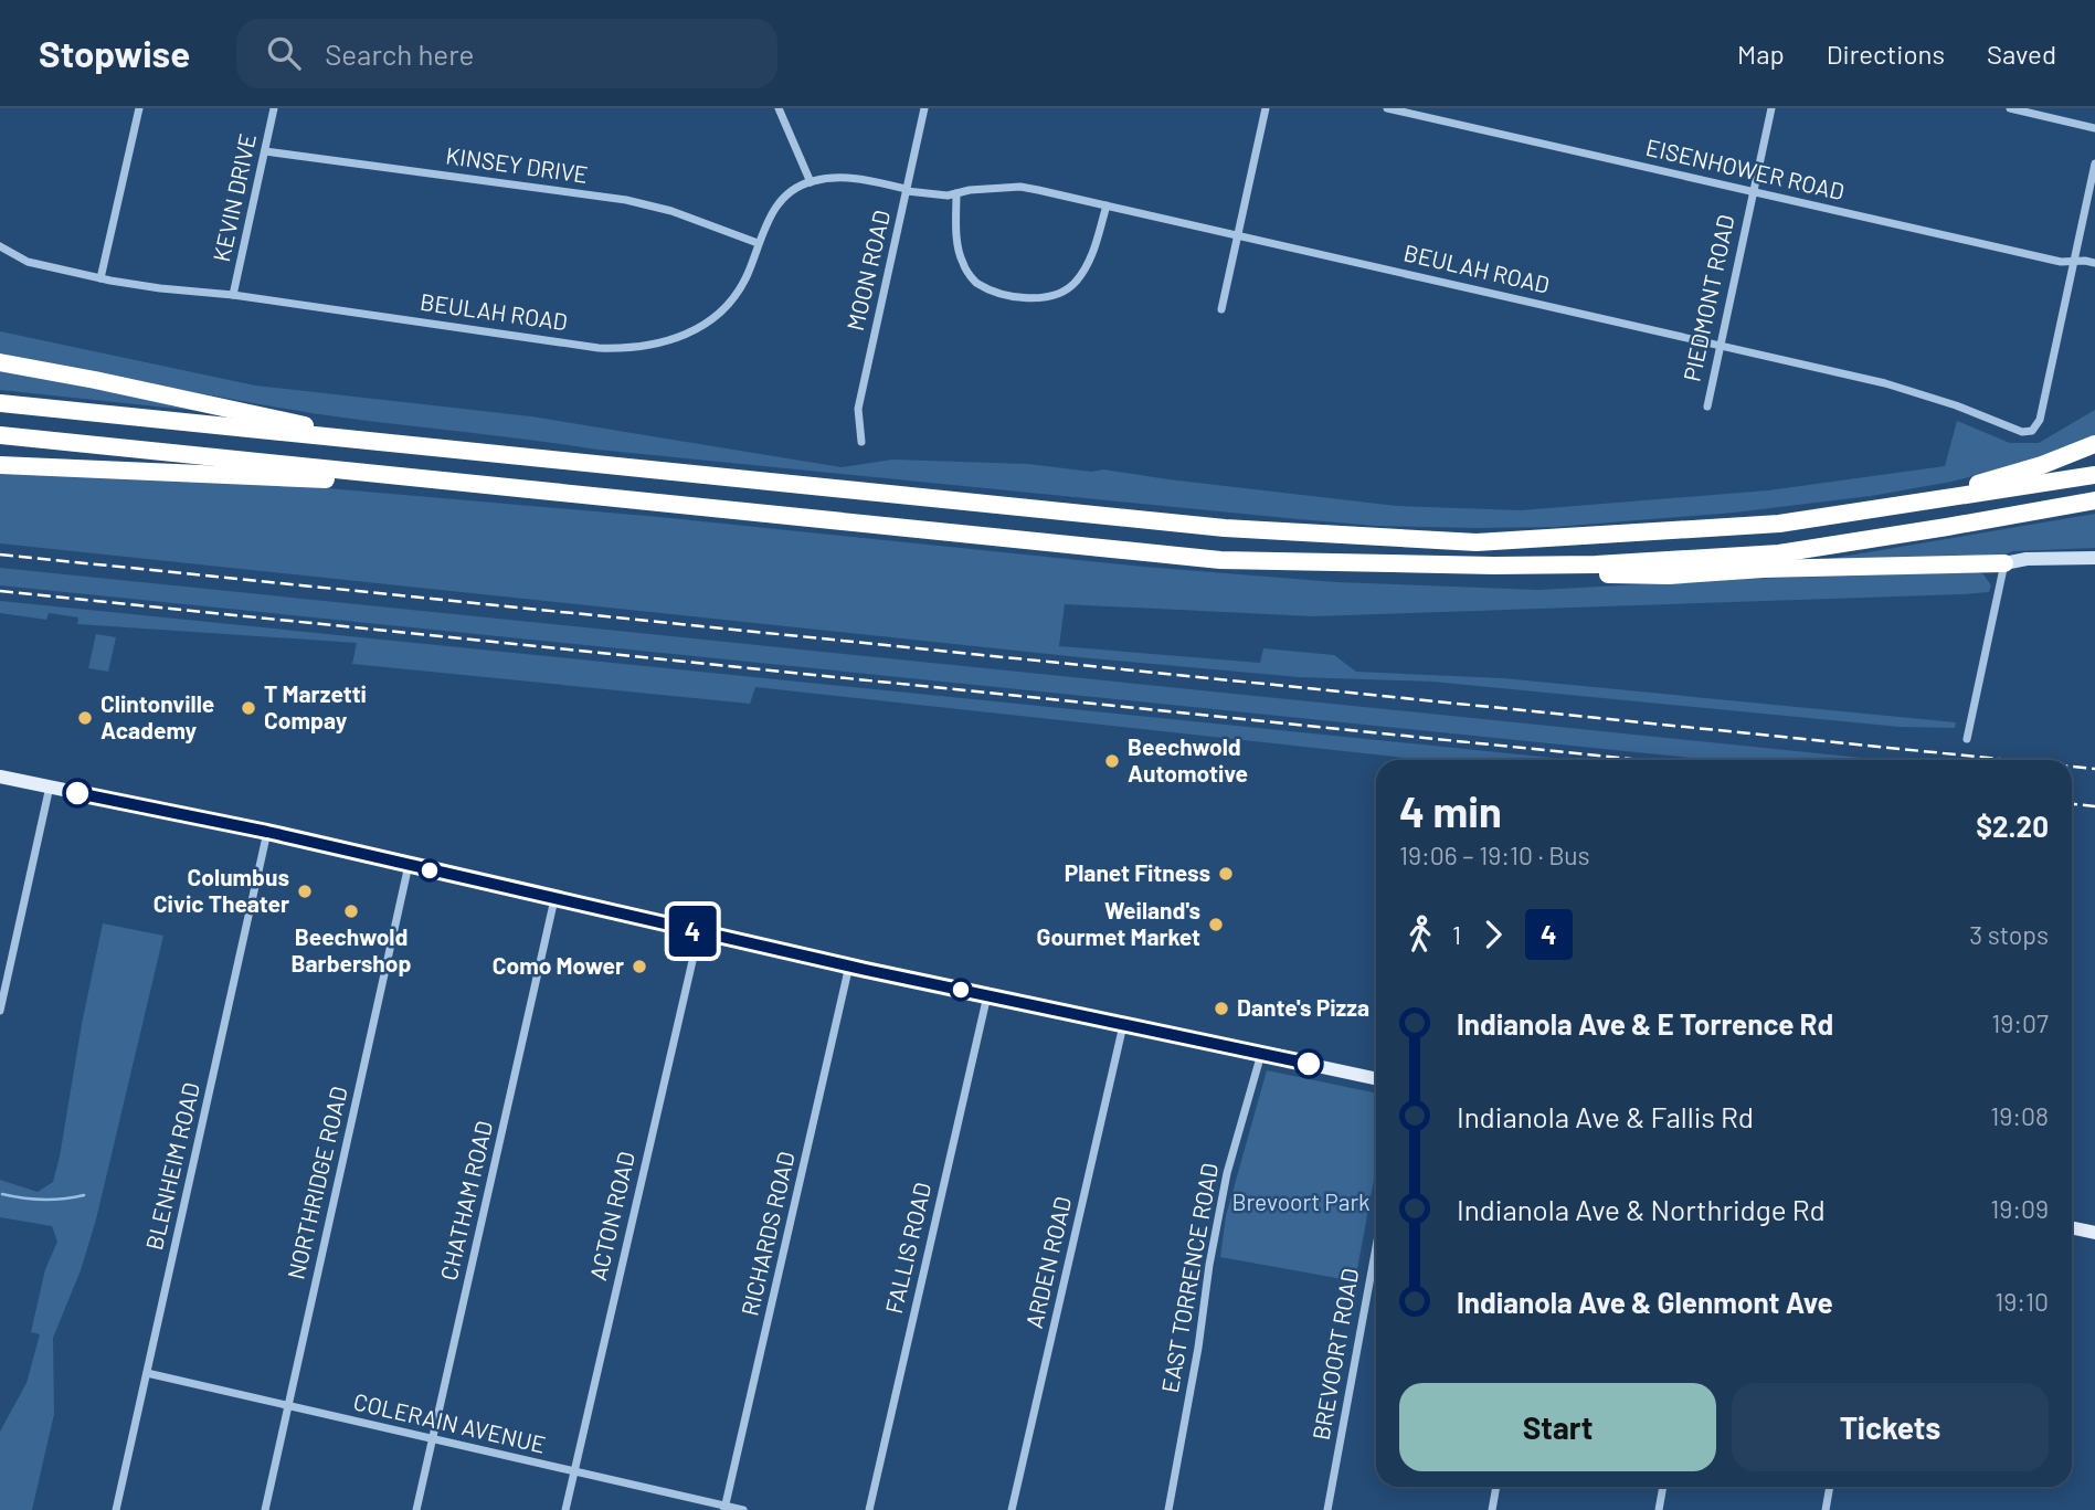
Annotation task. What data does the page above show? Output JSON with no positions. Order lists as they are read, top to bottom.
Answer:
{
  "streets": {
    "street": [
      "KINSEY DRIVE",
      "EISENHOWER ROAD",
      "KEVIN DRIVE",
      "BEULAH ROAD",
      "MOON ROAD",
      "PIEDMONT ROAD",
      "BLENHEIM ROAD",
      "NORTHRIDGE ROAD",
      "CHATHAM ROAD",
      "ACTON ROAD",
      "RICHARDS ROAD",
      "FALLIS ROAD",
      "ARDEN ROAD",
      "EAST TORRENCE ROAD",
      "BREVOORT ROAD",
      "COLERAIN AVENUE"
    ]
  },
  "crossings": [
    ["KINSEY DRIVE", "KEVIN DRIVE"],
    ["KINSEY DRIVE", "BEULAH ROAD"],
    ["EISENHOWER ROAD", "BEULAH ROAD"],
    ["EISENHOWER ROAD", "PIEDMONT ROAD"],
    ["KEVIN DRIVE", "BEULAH ROAD"],
    ["BEULAH ROAD", "MOON ROAD"],
    ["BEULAH ROAD", "PIEDMONT ROAD"],
    ["BLENHEIM ROAD", "COLERAIN AVENUE"],
    ["NORTHRIDGE ROAD", "COLERAIN AVENUE"],
    ["CHATHAM ROAD", "COLERAIN AVENUE"],
    ["ACTON ROAD", "COLERAIN AVENUE"],
    ["RICHARDS ROAD", "COLERAIN AVENUE"]
  ],
  "parks": ["Brevoort Park"],
  "places": [
    "T Marzetti Compay",
    "Clintonville Academy",
    "Beechwold Automotive",
    "Planet Fitness",
    "Columbus Civic Theater",
    "Beechwold Barbershop",
    "Weiland's Gourmet Market",
    "Como Mower",
    "Dante's Pizza"
  ],
  "lines": ["bus line 4"],
  "page": {
    "header": "Stopwise",
    "search": "Search here",
    "nav": ["Map", "Directions", "Saved"],
    "on_map": "4",
    "heading": ["4 min", "19:06 – 19:10 · Bus", "$2.20"],
    "legs": ["1", "4", "3 stops"],
    "list": [
      {
        "name": "Indianola Ave & E Torrence Rd",
        "value": "19:07"
      },
      {
        "name": "Indianola Ave & Fallis Rd",
        "value": "19:08"
      },
      {
        "name": "Indianola Ave & Northridge Rd",
        "value": "19:09"
      },
      {
        "name": "Indianola Ave & Glenmont Ave",
        "value": "19:10"
      }
    ],
    "buttons": ["Start", "Tickets"]
  }
}
